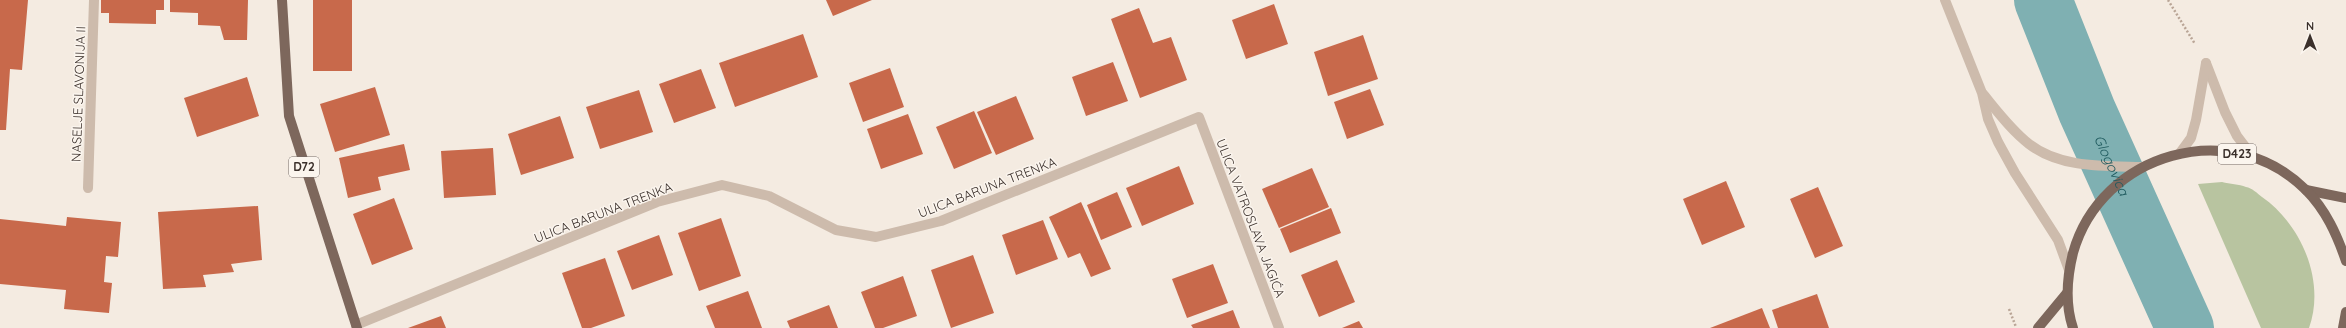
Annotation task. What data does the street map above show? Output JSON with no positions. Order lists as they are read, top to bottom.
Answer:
{
  "streets": {
    "main road": ["D423", "D72"],
    "street": ["NASELJE SLAVONIJA II", "ULICA BARUNA TRENKA", "ULICA VATROSLAVA JAGIĆA"]
  },
  "crossings": [
    ["D72", "ULICA BARUNA TRENKA"],
    ["ULICA BARUNA TRENKA", "ULICA VATROSLAVA JAGIĆA"]
  ],
  "water": ["Glogovica"],
  "north": "top"
}
